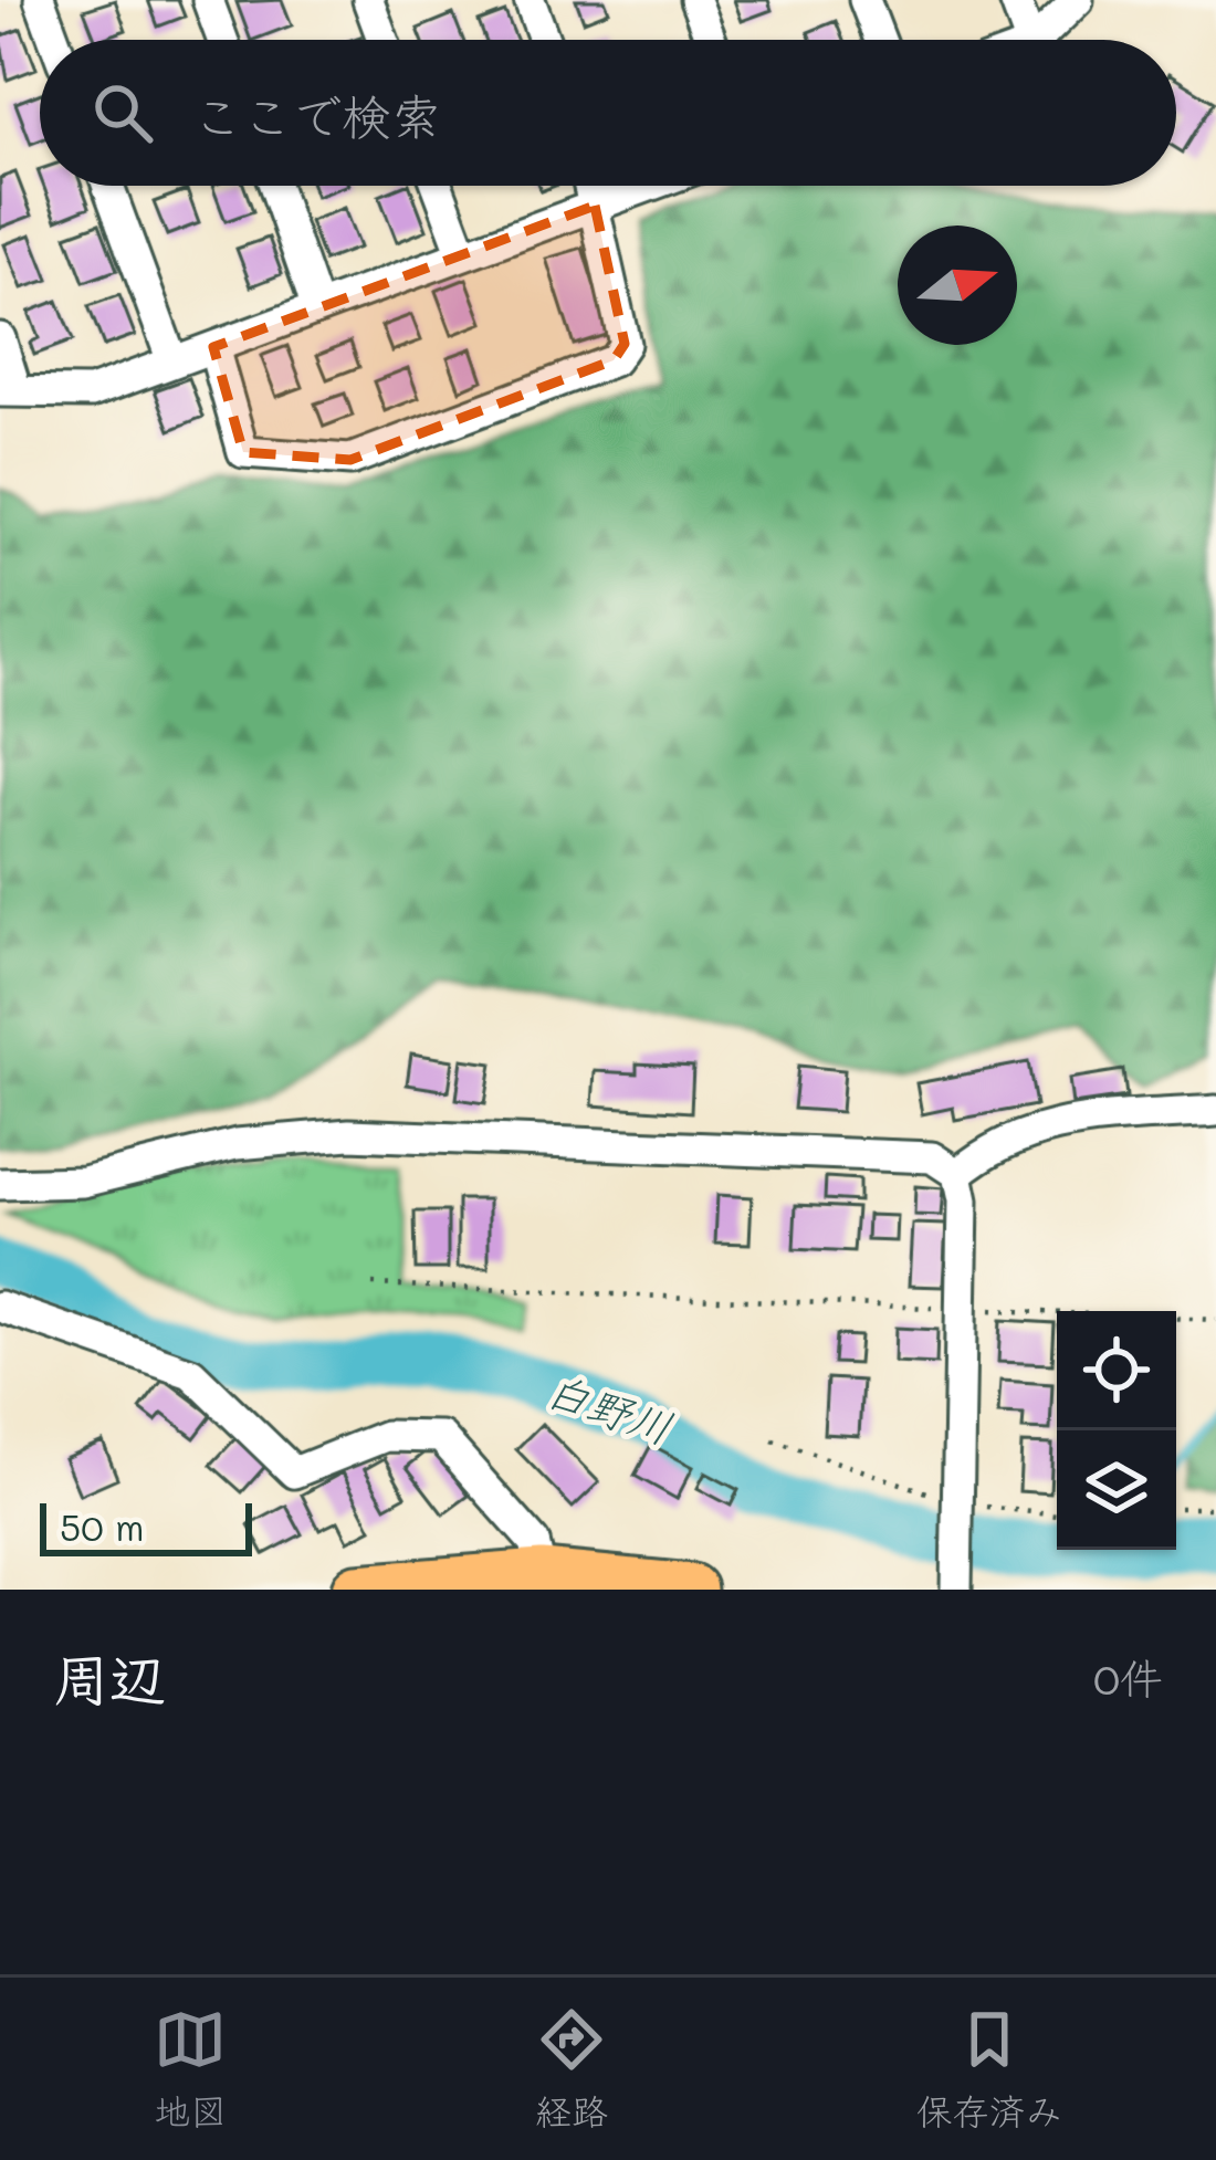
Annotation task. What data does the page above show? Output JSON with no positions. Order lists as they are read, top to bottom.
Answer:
{
  "water": ["白野川"],
  "scale_bar": "50 m",
  "north": "right",
  "page": {
    "search": "ここで検索",
    "scale": "50 m",
    "heading": ["周辺", "0件"],
    "nav": ["地図", "経路", "保存済み"]
  }
}
